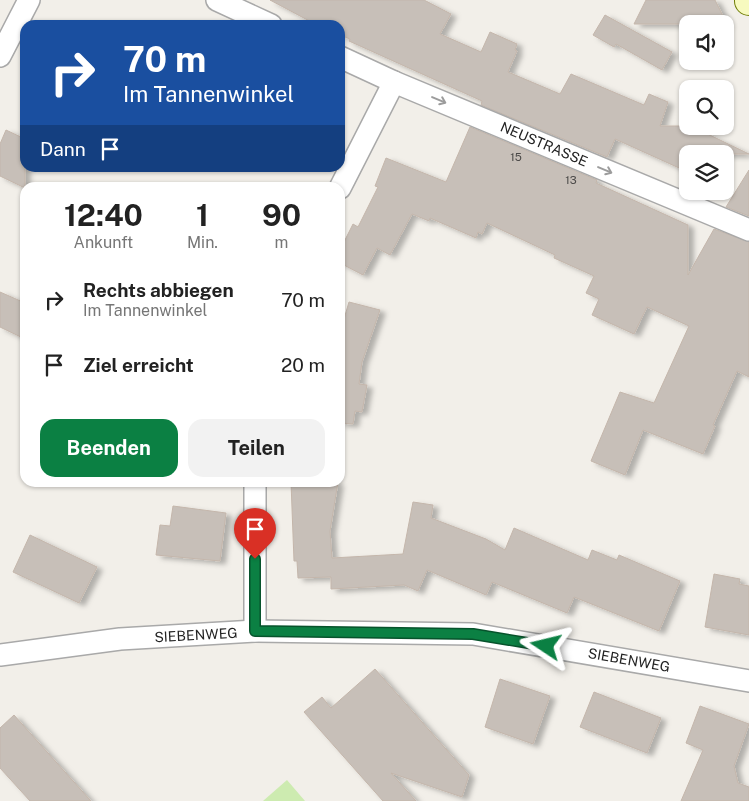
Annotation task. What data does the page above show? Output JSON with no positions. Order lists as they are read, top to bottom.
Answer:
{
  "streets": {
    "street": ["NEUSTRASSE", "SIEBENWEG"]
  },
  "one_way": ["NEUSTRASSE"],
  "house_numbers": ["15", "13"],
  "page": {
    "turn": ["70 m", "Im Tannenwinkel"],
    "then": "Dann",
    "eta": [
      "12:40",
      "Ankunft",
      "1",
      "Min.",
      "90",
      "m"
    ],
    "list": [
      {
        "name": "Rechts abbiegen",
        "note": "Im Tannenwinkel",
        "value": "70 m"
      },
      {
        "name": "Ziel erreicht",
        "value": "20 m"
      }
    ],
    "buttons": ["Beenden", "Teilen"]
  }
}
